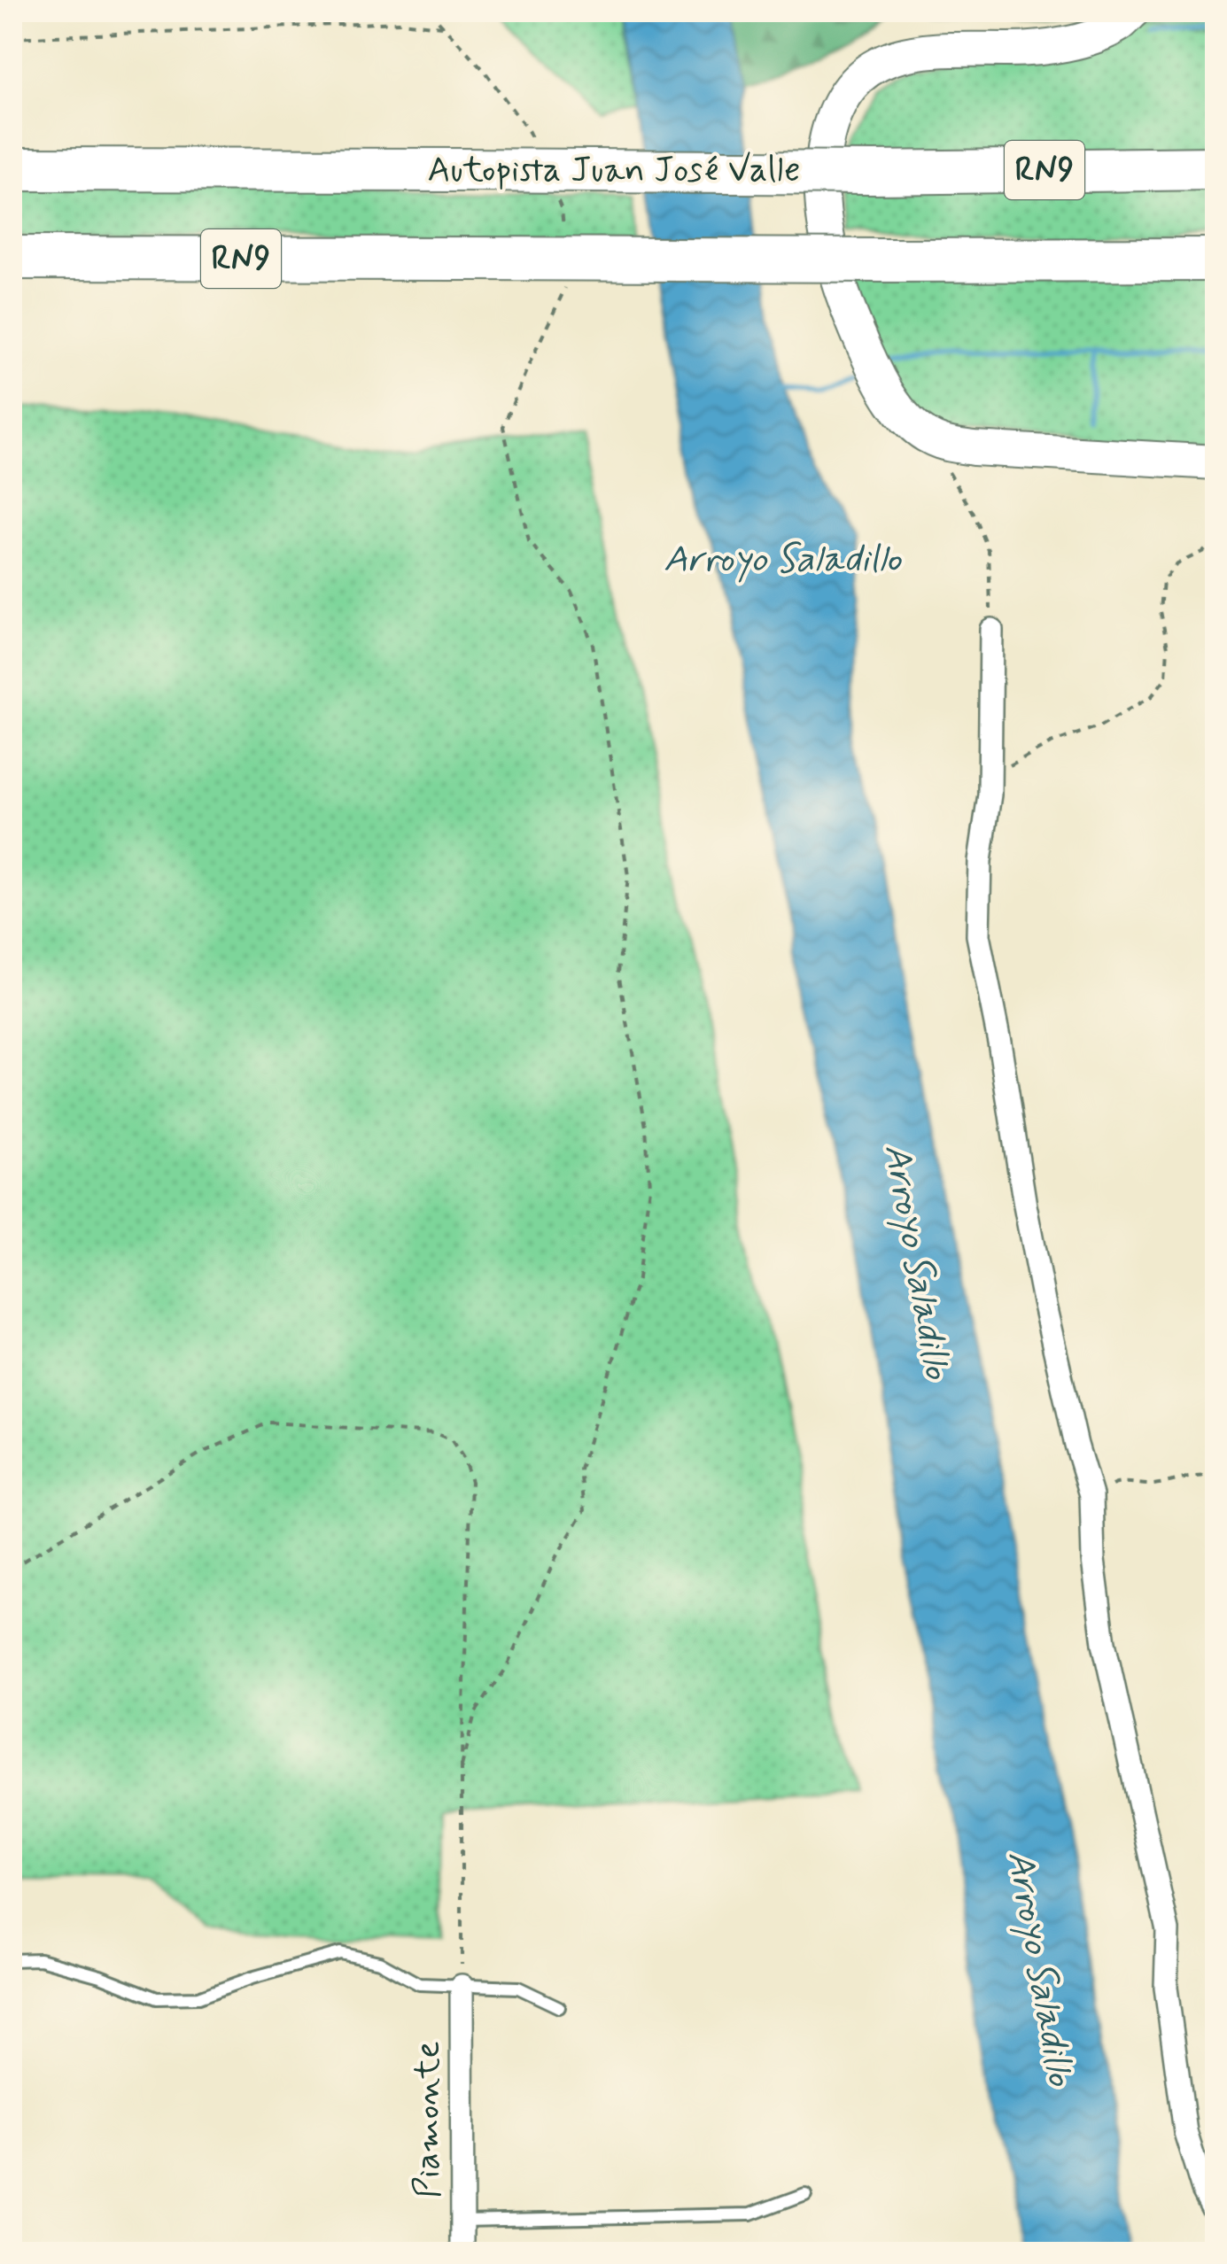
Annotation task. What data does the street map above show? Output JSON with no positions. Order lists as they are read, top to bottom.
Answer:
{
  "streets": {
    "highway": ["RN9", "Autopista Juan José Valle"],
    "street": ["Piamonte"]
  },
  "water": ["Arroyo Saladillo"]
}
